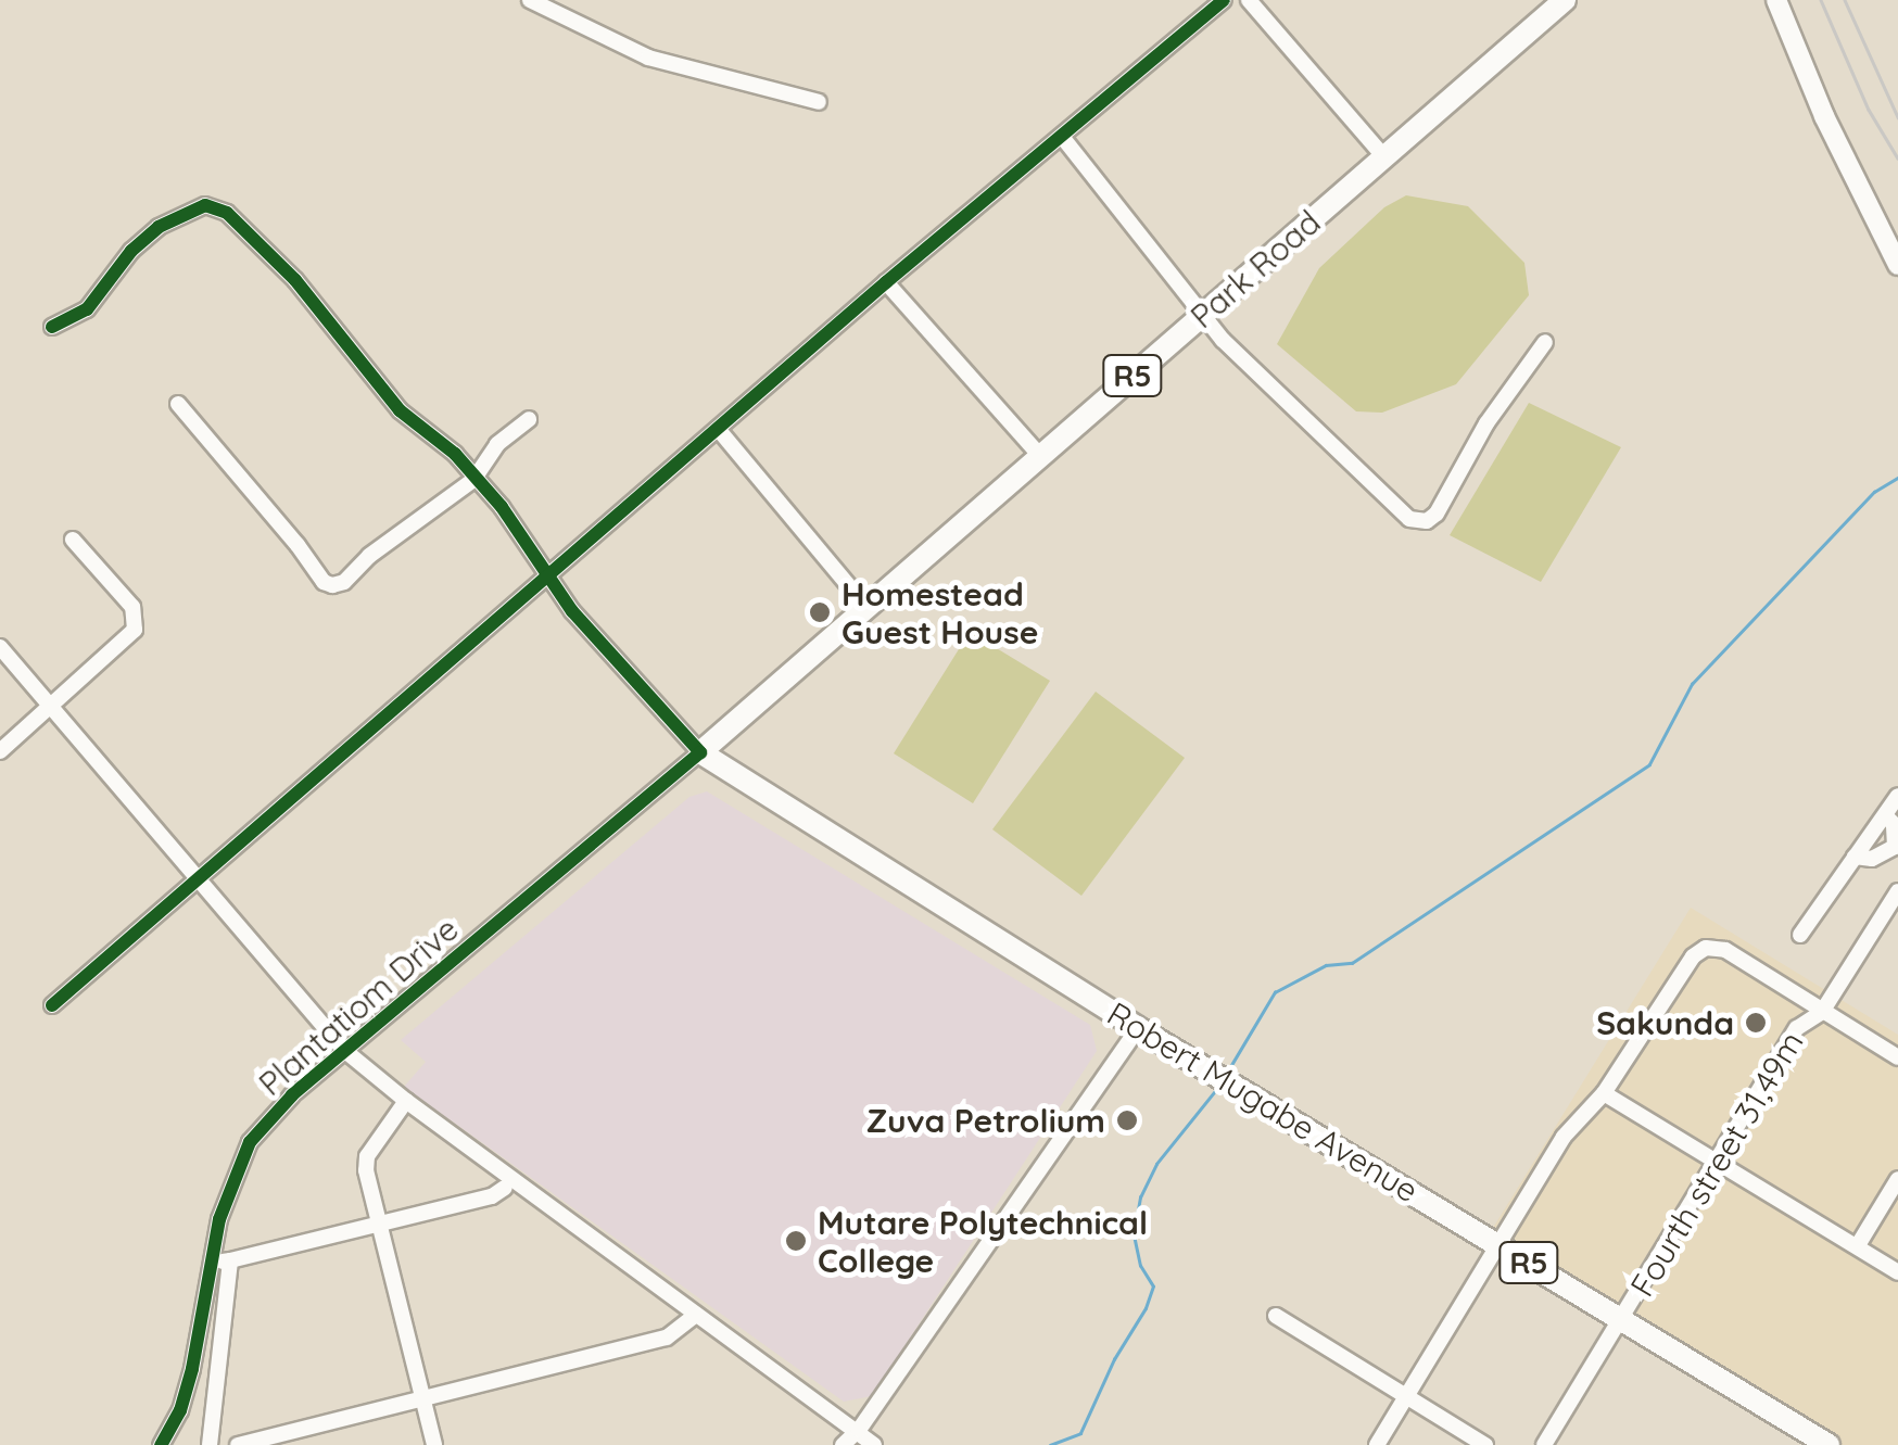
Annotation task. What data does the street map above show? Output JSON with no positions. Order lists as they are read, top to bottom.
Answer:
{
  "streets": {
    "highway": ["Park Road", "R5", "Robert Mugabe Avenue"],
    "street": ["Plantatiom Drive", "Fourth street 31,49m"]
  },
  "crossings": [
    ["Park Road", "Plantatiom Drive"],
    ["Park Road", "Robert Mugabe Avenue"],
    ["Plantatiom Drive", "Robert Mugabe Avenue"],
    ["Robert Mugabe Avenue", "Fourth street 31,49m"]
  ],
  "places": [
    "Homestead Guest House",
    "Sakunda",
    "Zuva Petrolium",
    "Mutare Polytechnical College"
  ]
}
